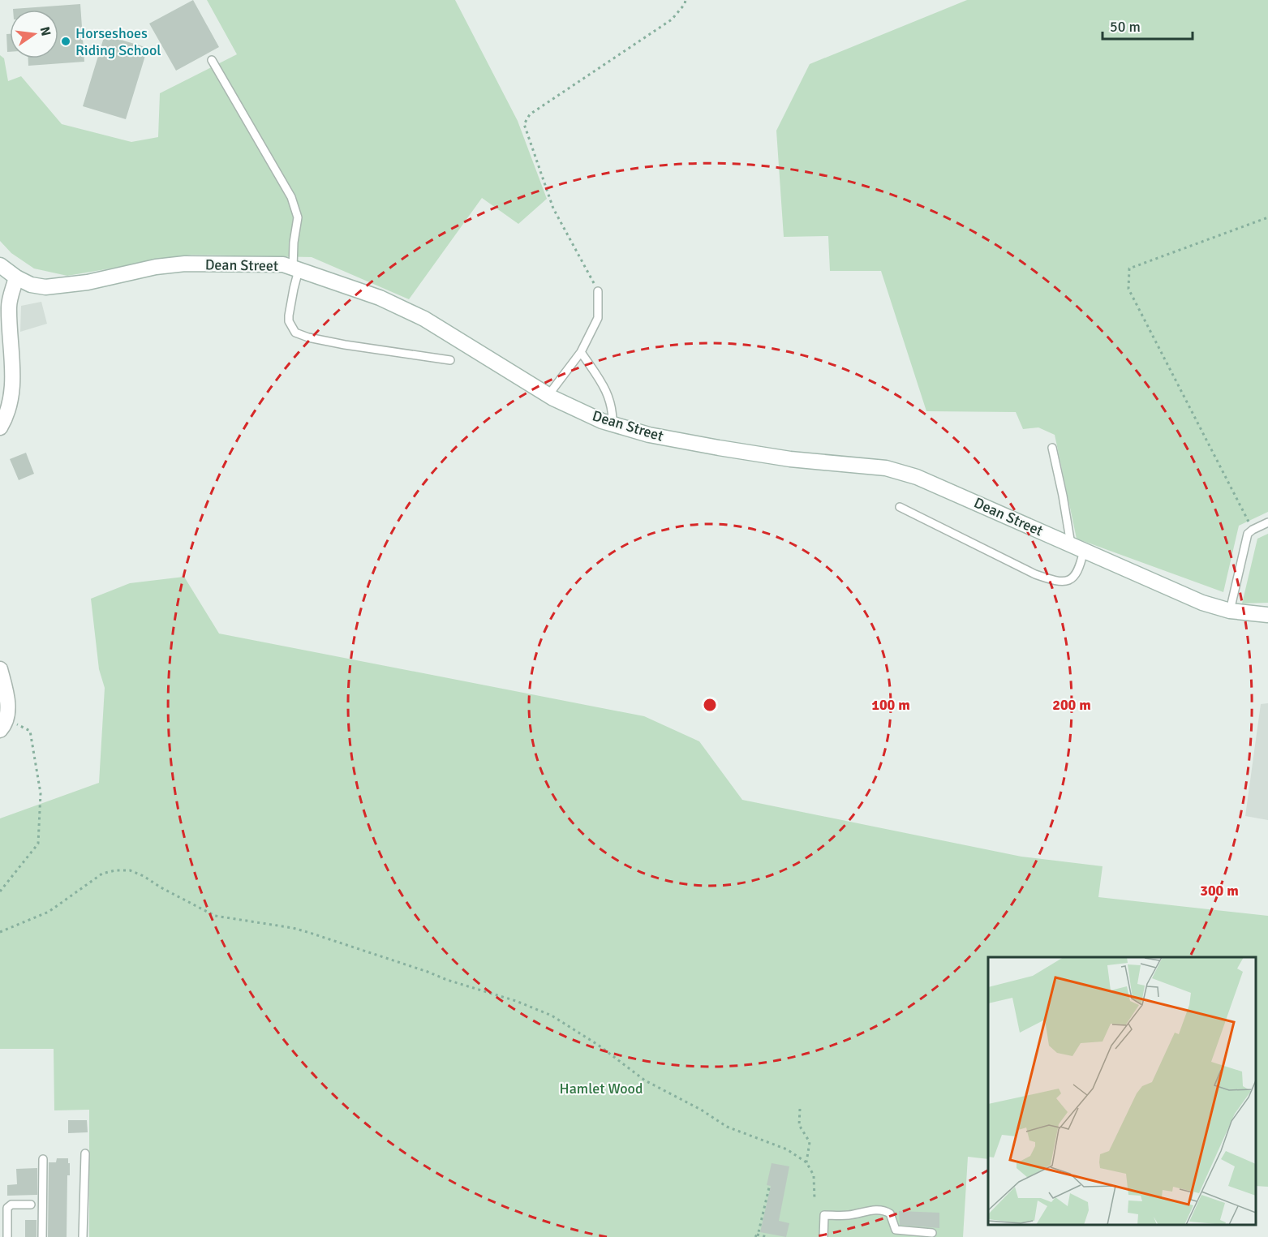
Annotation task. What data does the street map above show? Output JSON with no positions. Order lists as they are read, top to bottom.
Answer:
{
  "streets": {
    "street": ["Dean Street"]
  },
  "parks": ["Hamlet Wood"],
  "places": ["Horseshoes Riding School"],
  "scale_bar": "50 m",
  "north": "right",
  "rings": ["100 m", "200 m", "300 m"]
}
